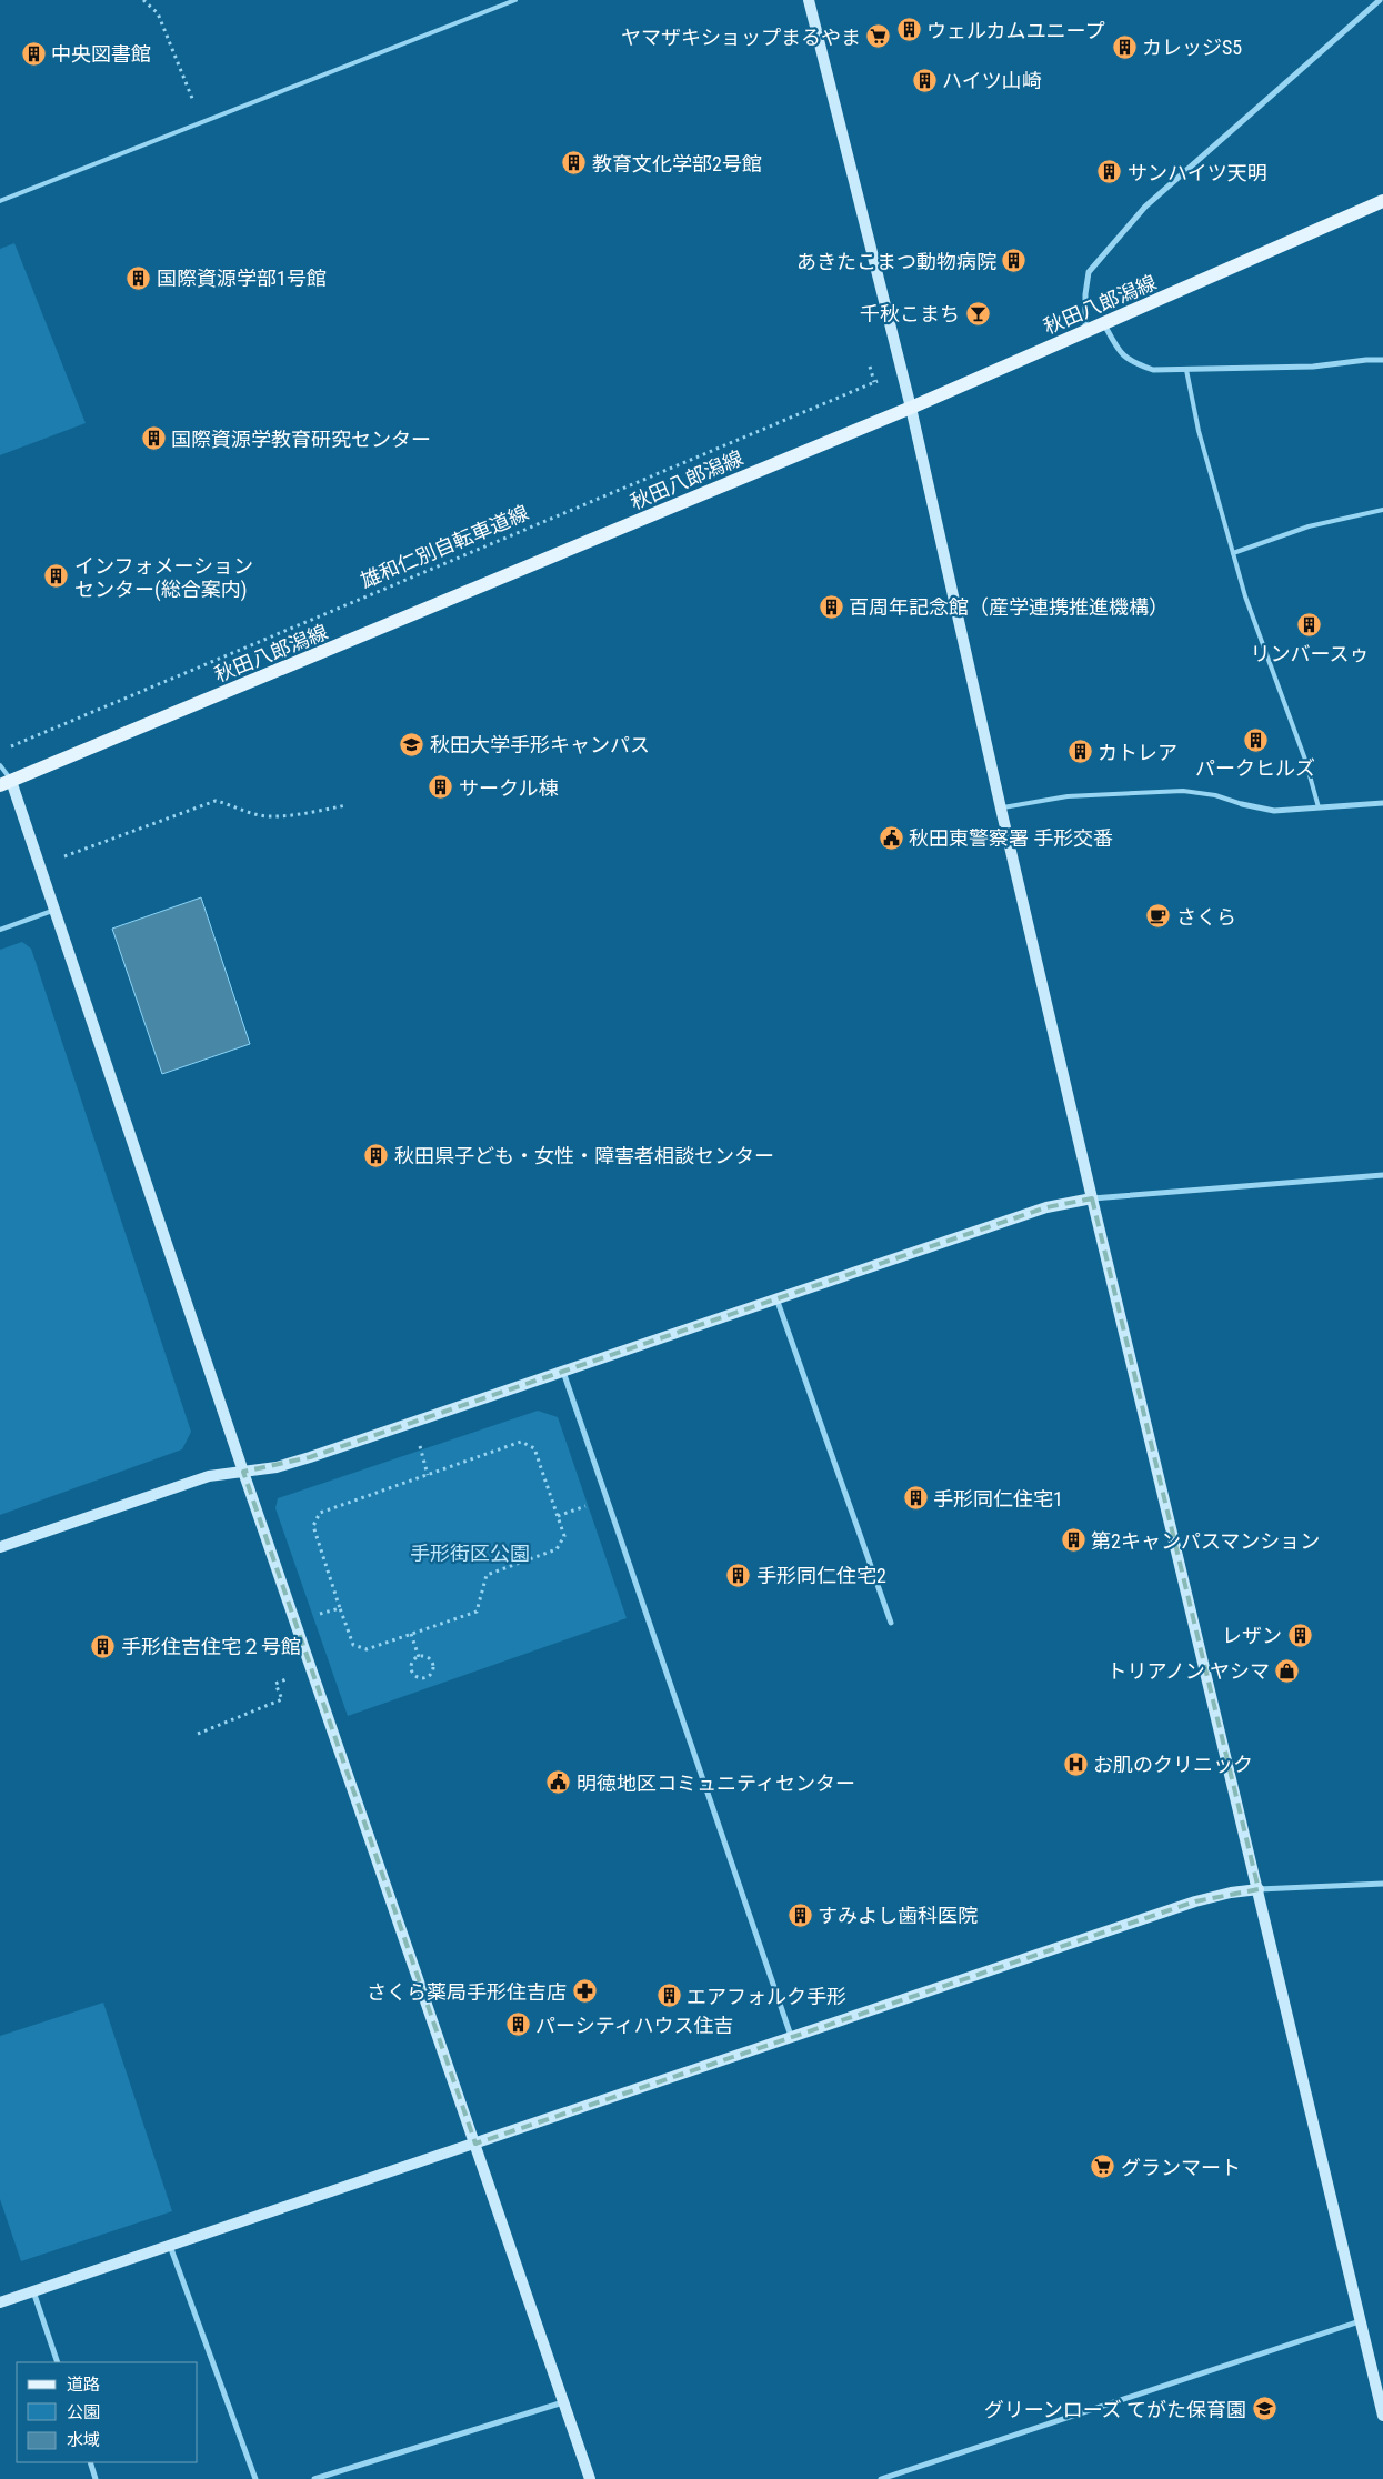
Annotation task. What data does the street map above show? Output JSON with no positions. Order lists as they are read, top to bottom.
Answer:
{
  "streets": {
    "main road": ["秋田八郎潟線"],
    "path": ["雄和仁別自転車道線"]
  },
  "parks": ["手形街区公園"],
  "places": {
    "building": [
      "ウェルカムユニープ",
      "カレッジS5",
      "中央図書館",
      "ハイツ山崎",
      "教育文化学部2号館",
      "サンハイツ天明",
      "あきたこまつ動物病院",
      "国際資源学部1号館",
      "国際資源学教育研究センター",
      "インフォメーション センター(総合案内)",
      "百周年記念館（産学連携推進機構）",
      "リンバースゥ",
      "パークヒルズ",
      "カトレア",
      "サークル棟",
      "秋田県子ども・女性・障害者相談センター",
      "手形同仁住宅1",
      "第2キャンパスマンション",
      "手形同仁住宅2",
      "レザン",
      "手形住吉住宅２号館",
      "すみよし歯科医院",
      "エアフォルク手形",
      "パーシティハウス住吉"
    ],
    "supermarket": ["ヤマザキショップまるやま", "グランマート"],
    "bar": ["千秋こまち"],
    "school or university": ["秋田大学手形キャンパス", "グリーンローズ てがた保育園"],
    "public building": ["秋田東警察署 手形交番", "明徳地区コミュニティセンター"],
    "cafe": ["さくら"],
    "shop": ["トリアノン ヤシマ"],
    "hospital": ["お肌のクリニック"],
    "pharmacy": ["さくら薬局手形住吉店"]
  },
  "legend": ["道路", "公園", "水域"]
}
